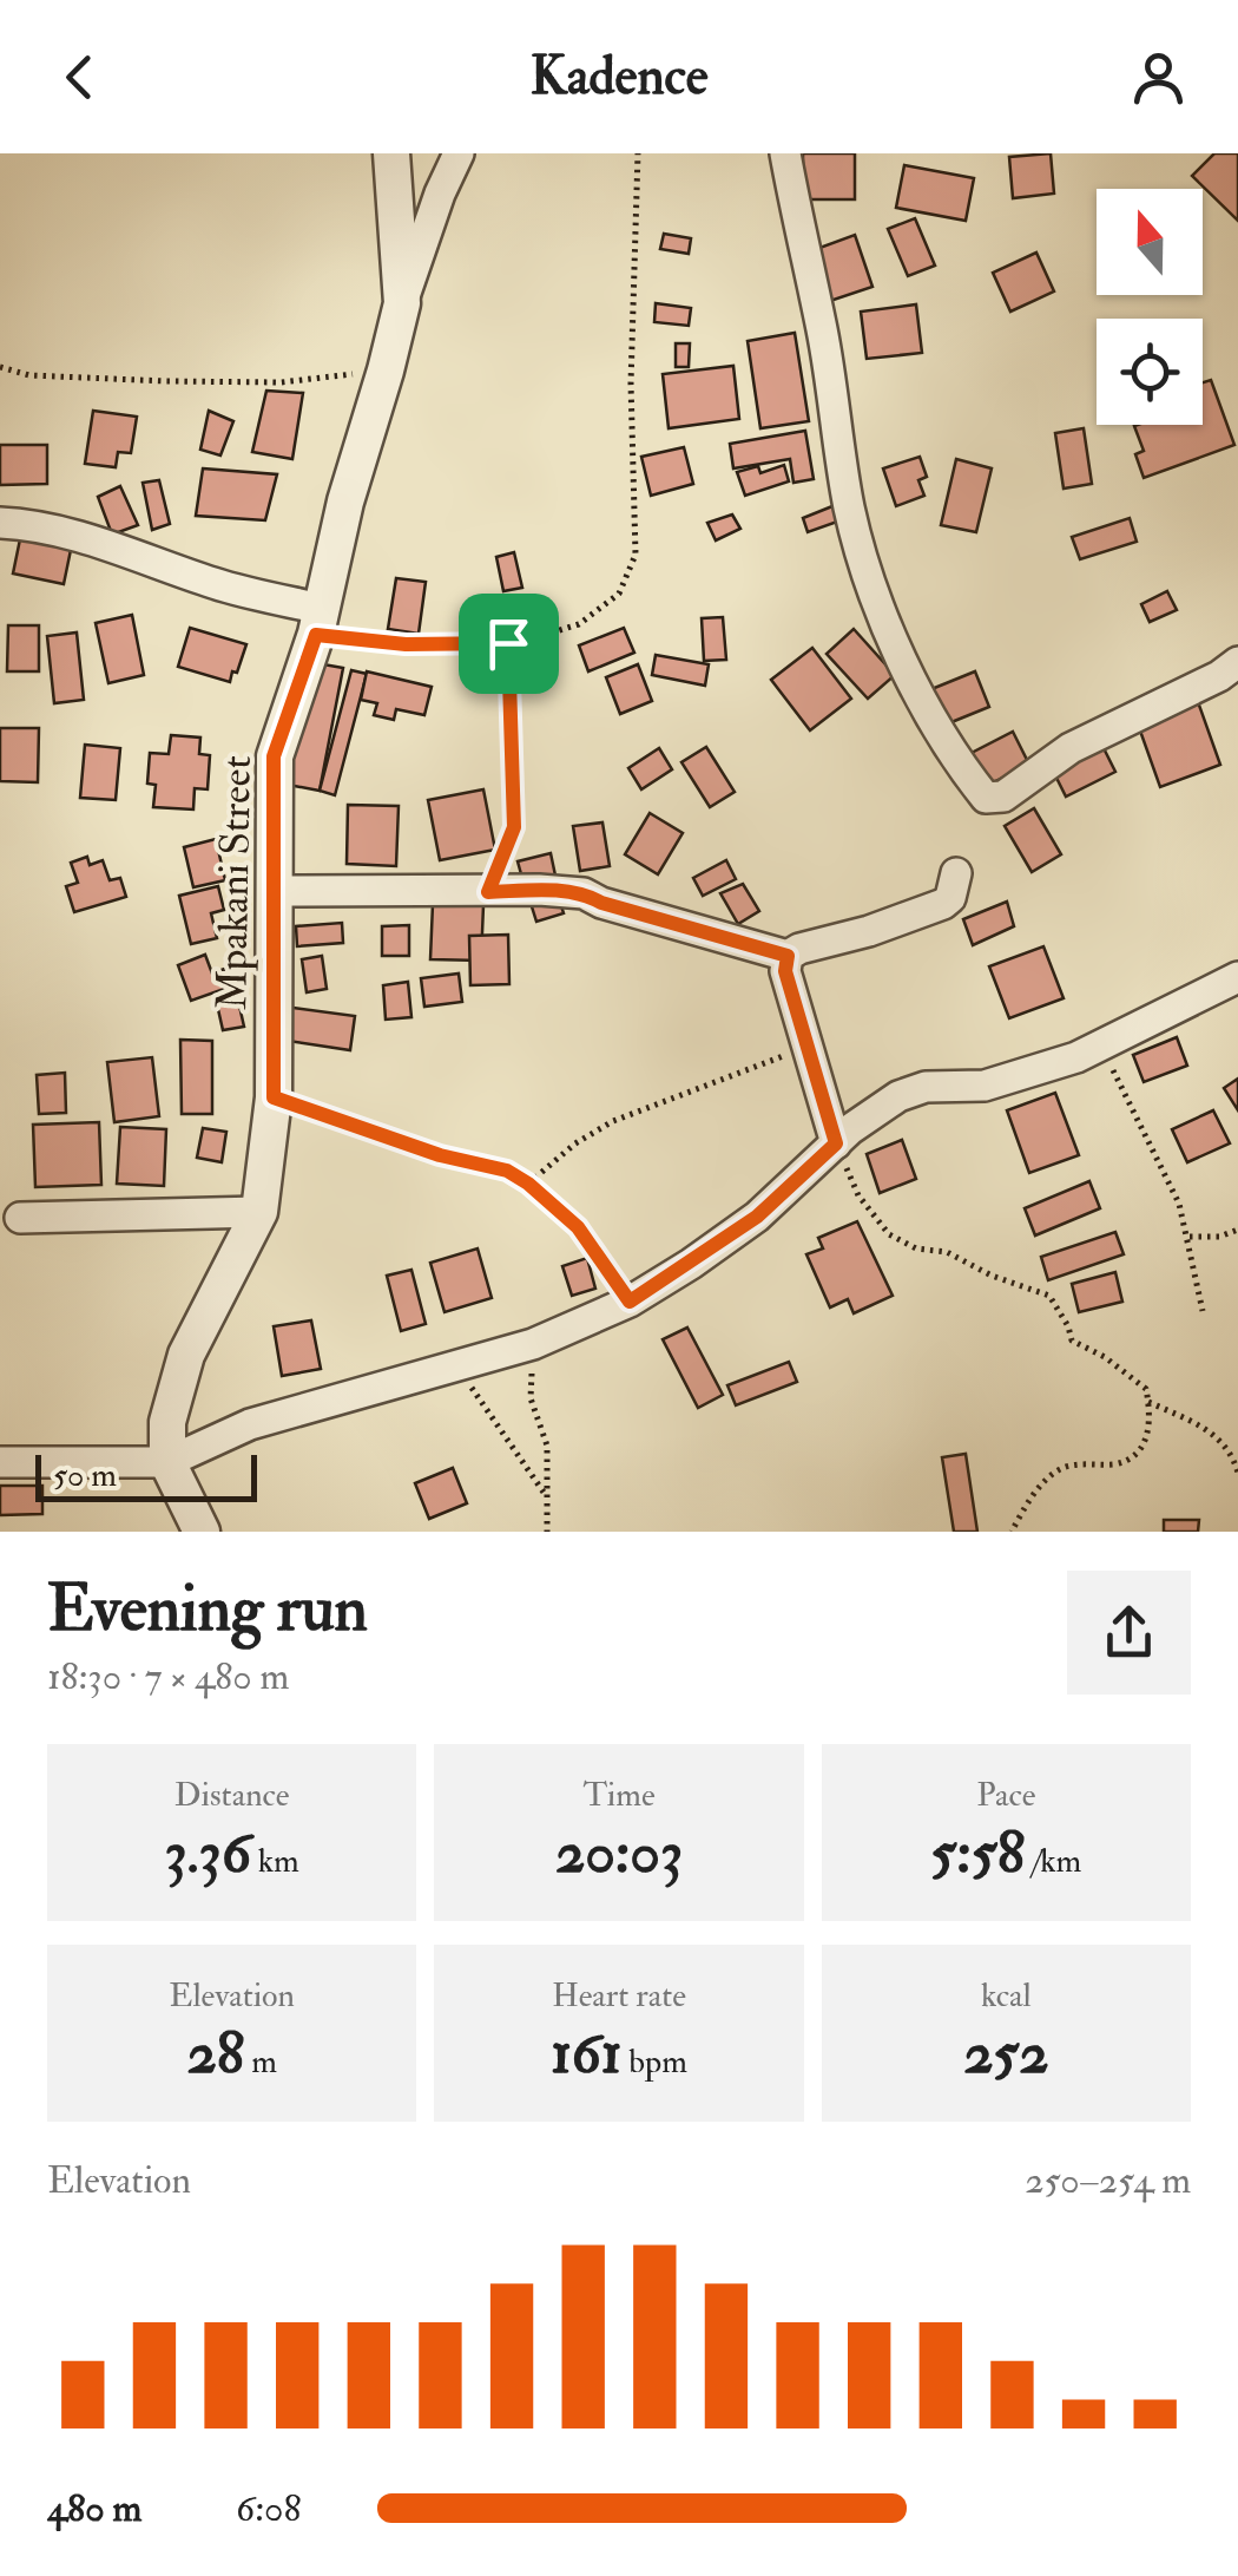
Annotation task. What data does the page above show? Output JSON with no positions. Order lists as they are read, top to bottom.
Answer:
{
  "streets": {
    "street": ["Mpakani Street"]
  },
  "scale_bar": "50 m",
  "north": "top",
  "page": {
    "header": "Kadence",
    "scale": "50 m",
    "heading": ["Evening run", "18:30 · 7 × 480 m"],
    "stats": [
      ["Distance", "3.36 km"],
      ["Time", "20:03"],
      ["Pace", "5:58 /km"],
      ["Elevation", "28 m"],
      ["Heart rate", "161 bpm"],
      ["kcal", "252"]
    ],
    "chart": ["Elevation", "250–254 m"],
    "list": [
      {
        "name": "480 m",
        "note": "6:08"
      }
    ]
  }
}
